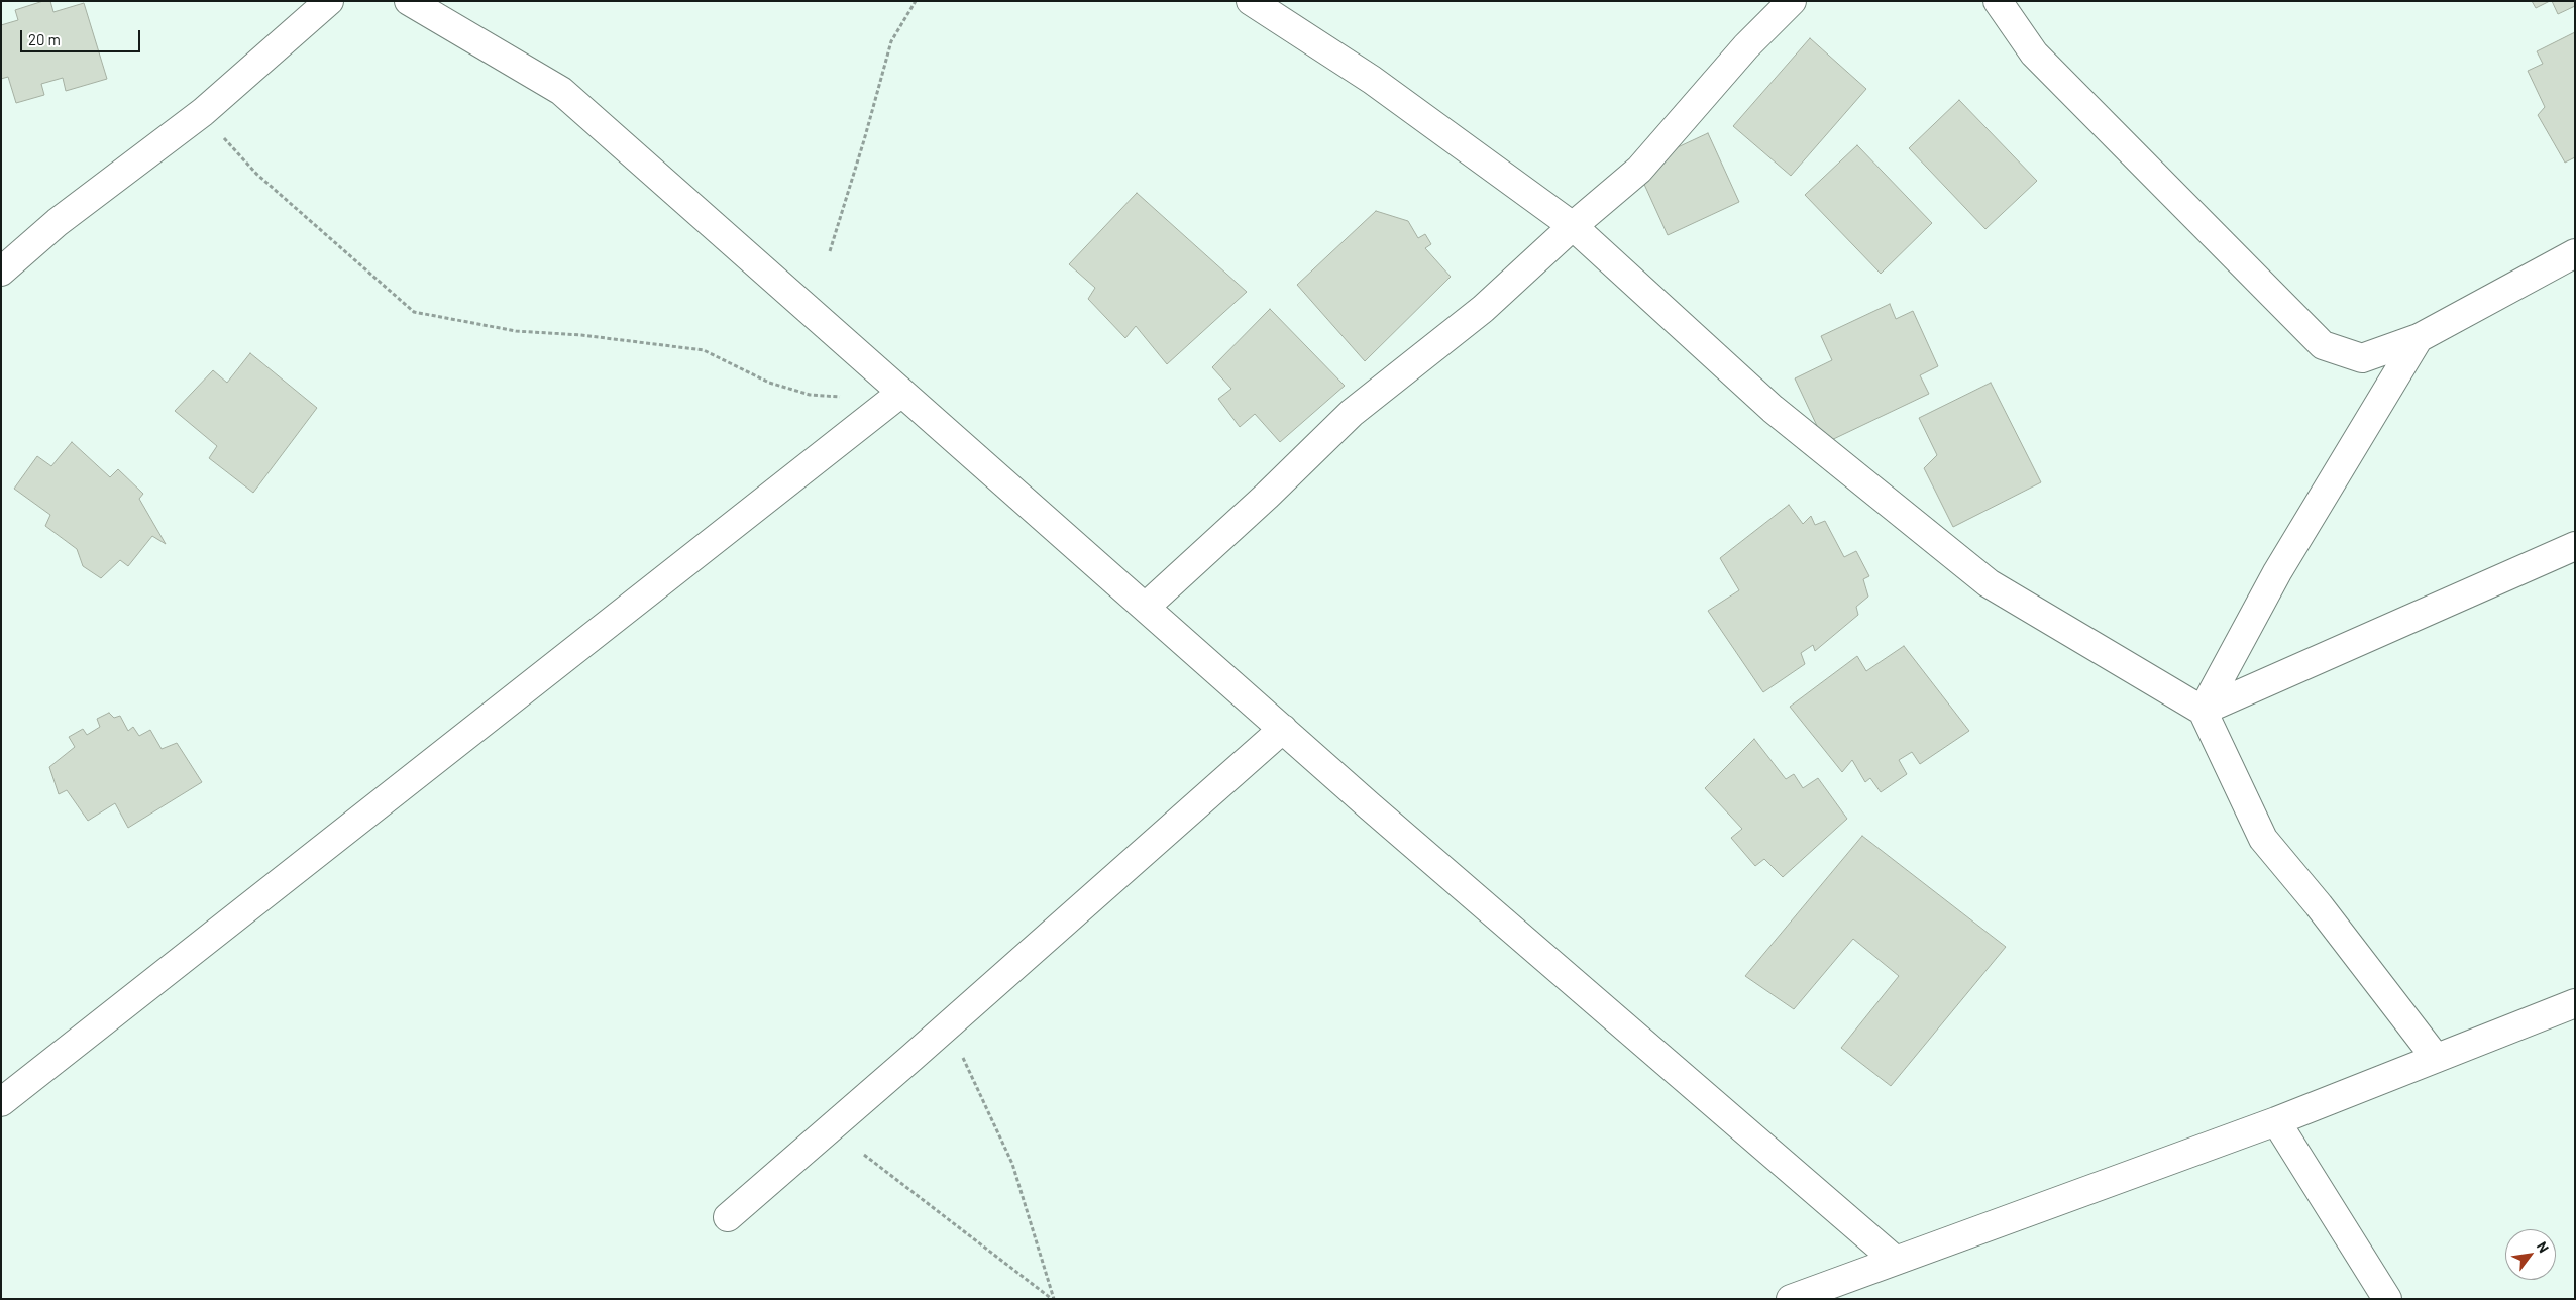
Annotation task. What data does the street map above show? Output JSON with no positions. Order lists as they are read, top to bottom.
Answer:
{
  "scale_bar": "20 m",
  "north": "top right"
}
